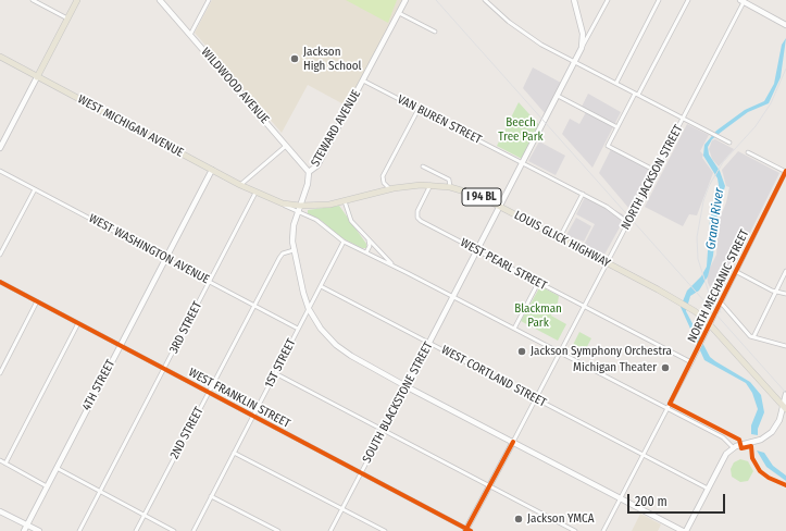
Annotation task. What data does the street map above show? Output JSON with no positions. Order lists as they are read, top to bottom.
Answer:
{
  "streets": {
    "main road": [
      "WILDWOOD AVENUE",
      "WEST MICHIGAN AVENUE",
      "STEWARD AVENUE",
      "I 94 BL",
      "LOUIS GLICK HIGHWAY",
      "4TH STREET",
      "SOUTH BLACKSTONE STREET"
    ],
    "street": [
      "VAN BUREN STREET",
      "NORTH JACKSON STREET",
      "WEST WASHINGTON AVENUE",
      "WEST PEARL STREET",
      "NORTH MECHANIC STREET",
      "3RD STREET",
      "1ST STREET",
      "WEST CORTLAND STREET",
      "WEST FRANKLIN STREET",
      "2ND STREET"
    ]
  },
  "crossings": [
    ["WILDWOOD AVENUE", "STEWARD AVENUE"],
    ["VAN BUREN STREET", "STEWARD AVENUE"],
    ["VAN BUREN STREET", "NORTH JACKSON STREET"],
    ["VAN BUREN STREET", "SOUTH BLACKSTONE STREET"],
    ["WEST MICHIGAN AVENUE", "LOUIS GLICK HIGHWAY"],
    ["WEST MICHIGAN AVENUE", "3RD STREET"],
    ["WEST MICHIGAN AVENUE", "4TH STREET"],
    ["STEWARD AVENUE", "LOUIS GLICK HIGHWAY"],
    ["STEWARD AVENUE", "1ST STREET"],
    ["STEWARD AVENUE", "SOUTH BLACKSTONE STREET"],
    ["STEWARD AVENUE", "2ND STREET"],
    ["NORTH JACKSON STREET", "LOUIS GLICK HIGHWAY"],
    ["NORTH JACKSON STREET", "WEST PEARL STREET"],
    ["NORTH JACKSON STREET", "WEST CORTLAND STREET"],
    ["I 94 BL", "LOUIS GLICK HIGHWAY"],
    ["I 94 BL", "NORTH MECHANIC STREET"],
    ["LOUIS GLICK HIGHWAY", "WEST PEARL STREET"],
    ["LOUIS GLICK HIGHWAY", "NORTH MECHANIC STREET"],
    ["LOUIS GLICK HIGHWAY", "3RD STREET"],
    ["LOUIS GLICK HIGHWAY", "SOUTH BLACKSTONE STREET"],
    ["WEST WASHINGTON AVENUE", "3RD STREET"],
    ["WEST WASHINGTON AVENUE", "1ST STREET"],
    ["WEST WASHINGTON AVENUE", "4TH STREET"],
    ["WEST WASHINGTON AVENUE", "2ND STREET"],
    ["WEST PEARL STREET", "NORTH MECHANIC STREET"],
    ["WEST PEARL STREET", "SOUTH BLACKSTONE STREET"],
    ["NORTH MECHANIC STREET", "WEST CORTLAND STREET"],
    ["3RD STREET", "WEST FRANKLIN STREET"],
    ["1ST STREET", "WEST CORTLAND STREET"],
    ["1ST STREET", "WEST FRANKLIN STREET"],
    ["WEST CORTLAND STREET", "SOUTH BLACKSTONE STREET"],
    ["4TH STREET", "WEST FRANKLIN STREET"],
    ["WEST FRANKLIN STREET", "SOUTH BLACKSTONE STREET"],
    ["WEST FRANKLIN STREET", "2ND STREET"]
  ],
  "water": ["Grand River"],
  "parks": ["Beech Tree Park", "Blackman Park"],
  "places": [
    "Jackson High School",
    "Jackson Symphony Orchestra",
    "Michigan Theater",
    "Jackson YMCA"
  ],
  "scale_bar": "200 m"
}
